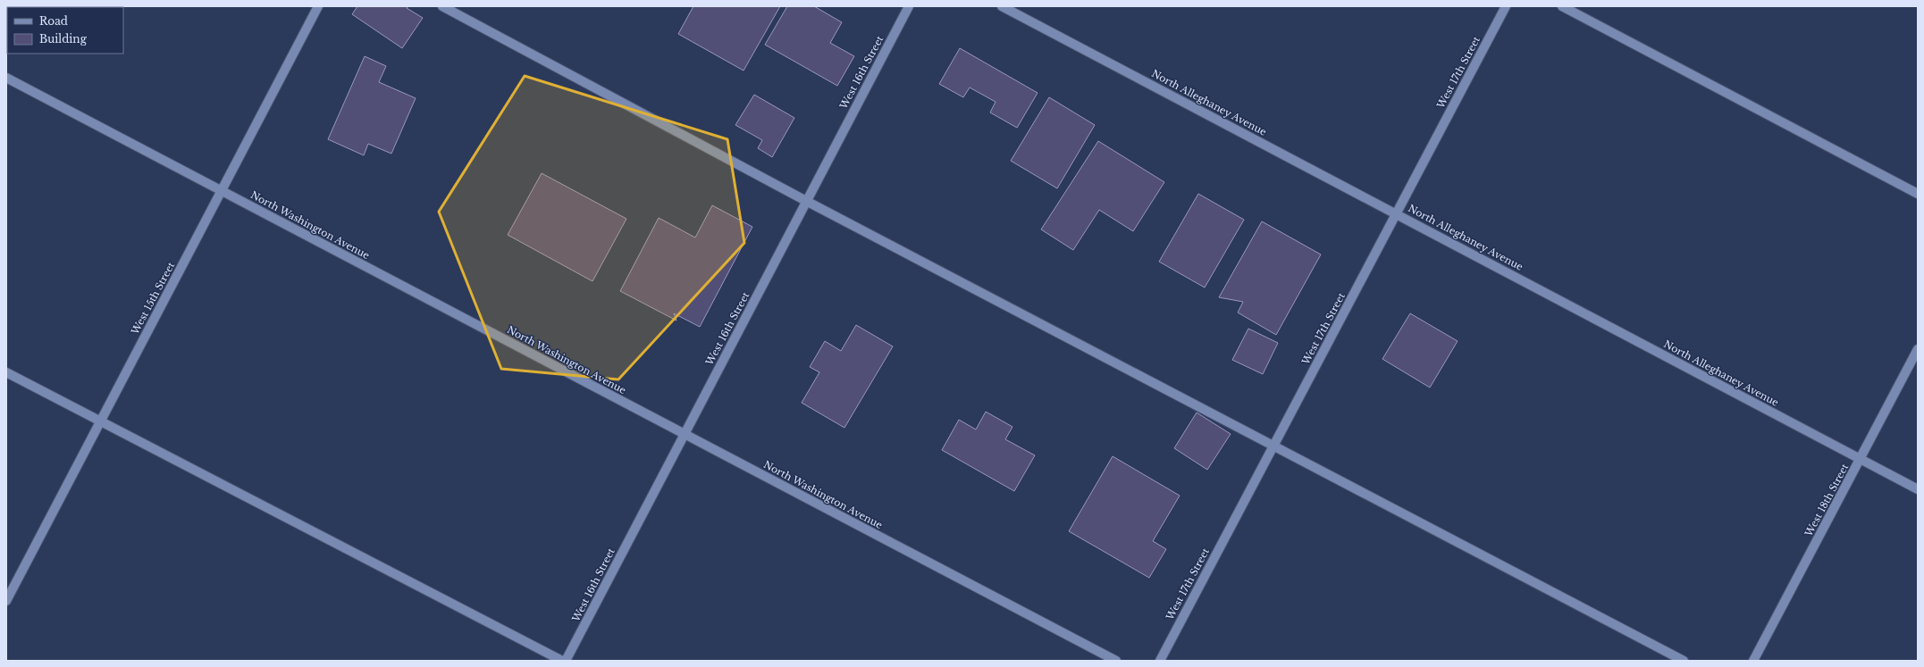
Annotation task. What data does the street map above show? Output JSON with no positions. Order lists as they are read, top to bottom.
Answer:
{
  "streets": {
    "street": [
      "West 16th Street",
      "West 17th Street",
      "North Alleghaney Avenue",
      "North Washington Avenue",
      "West 15th Street",
      "West 18th Street"
    ]
  },
  "crossings": [
    ["West 16th Street", "North Washington Avenue"],
    ["West 17th Street", "North Alleghaney Avenue"],
    ["North Alleghaney Avenue", "West 18th Street"],
    ["North Washington Avenue", "West 15th Street"]
  ],
  "legend": ["Road", "Building"]
}
